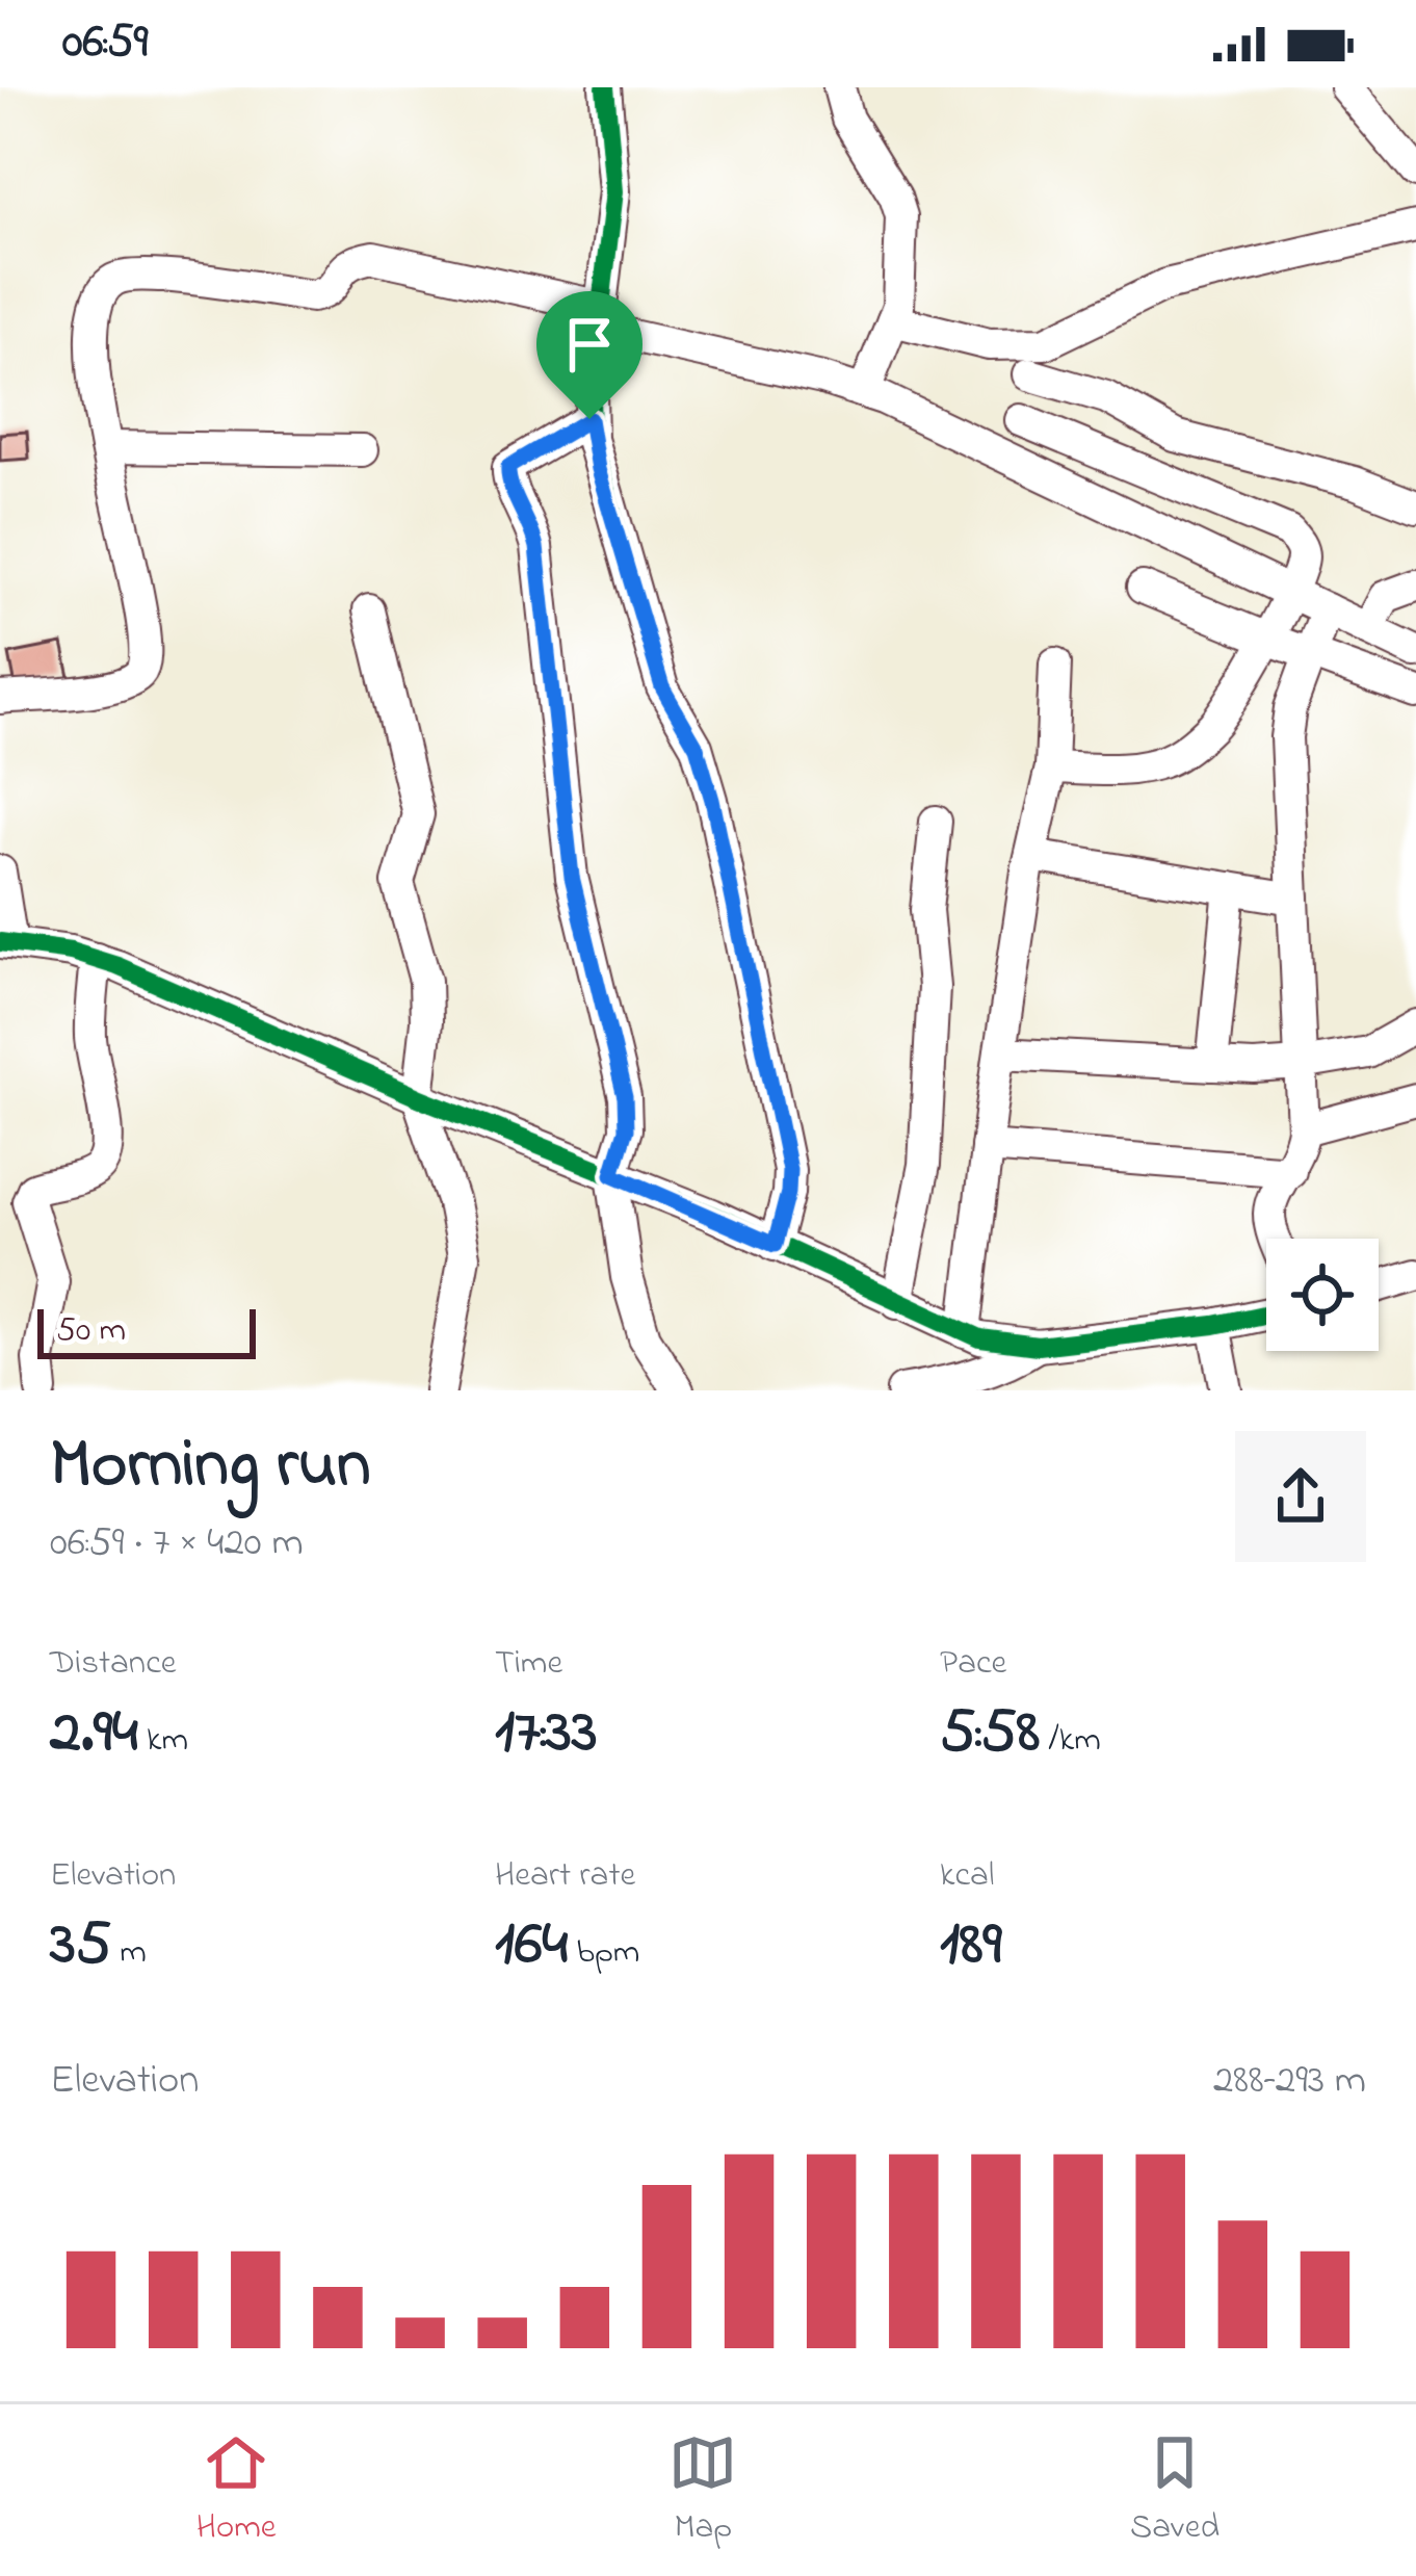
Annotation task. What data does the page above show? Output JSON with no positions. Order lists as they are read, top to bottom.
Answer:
{
  "scale_bar": "50 m",
  "page": {
    "status": "06:59",
    "scale": "50 m",
    "heading": ["Morning run", "06:59 · 7 × 420 m"],
    "stats": [
      ["Distance", "2.94 km"],
      ["Time", "17:33"],
      ["Pace", "5:58 /km"],
      ["Elevation", "35 m"],
      ["Heart rate", "164 bpm"],
      ["kcal", "189"]
    ],
    "chart": ["Elevation", "288–293 m"],
    "tabs": ["Home", "Map", "Saved"]
  }
}
